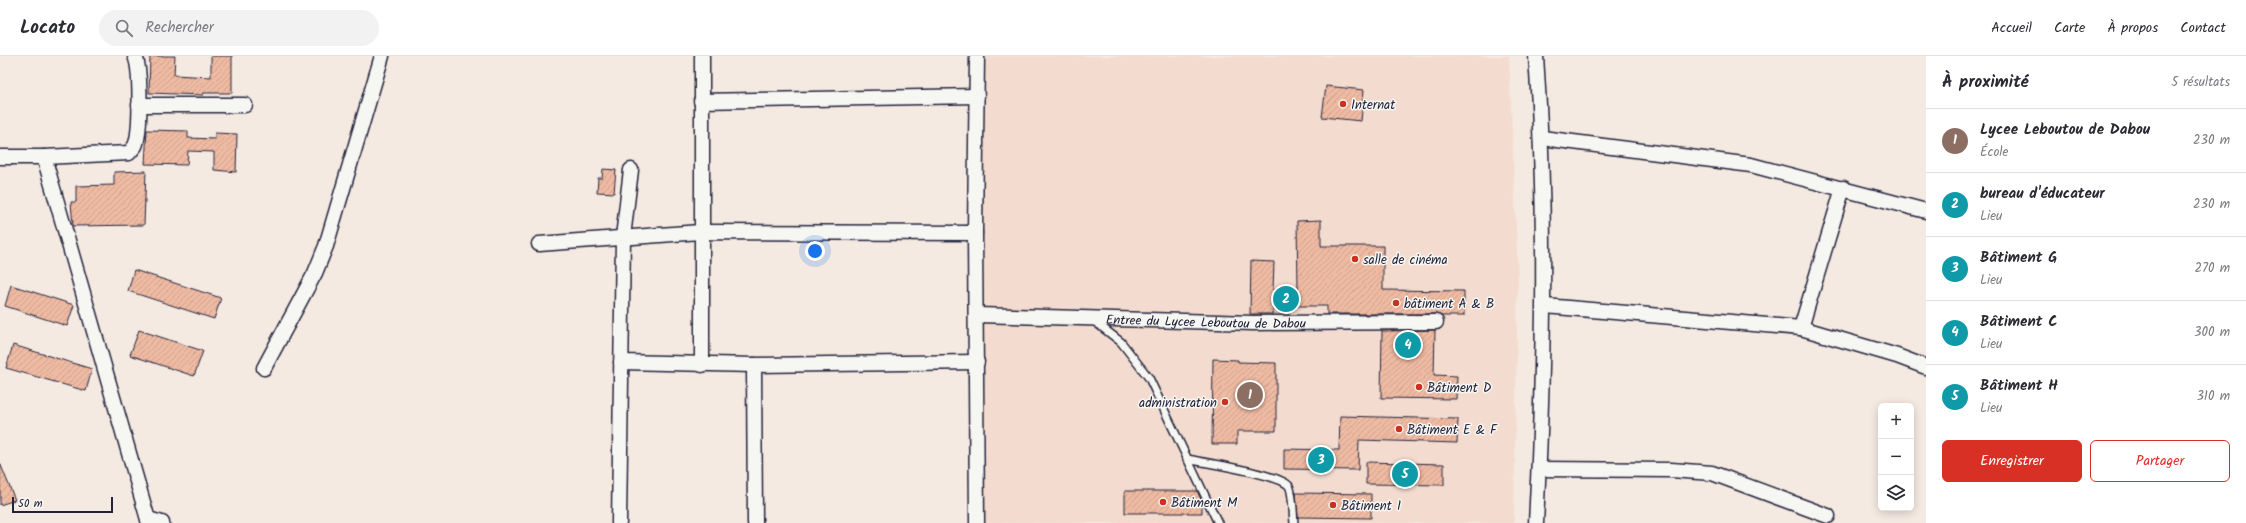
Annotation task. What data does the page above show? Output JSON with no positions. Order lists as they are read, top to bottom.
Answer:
{
  "streets": {
    "street": ["Entree du Lycee Leboutou de Dabou"]
  },
  "places": [
    "Internat",
    "salle de cinéma",
    "bâtiment A & B",
    "Bâtiment D",
    "administration",
    "Bâtiment E & F",
    "Bâtiment M",
    "Bâtiment I"
  ],
  "scale_bar": "50 m",
  "page": {
    "header": "Locato",
    "search": "Rechercher",
    "nav": [
      "Accueil",
      "Carte",
      "À propos",
      "Contact"
    ],
    "heading": ["À proximité", "5 résultats"],
    "list": [
      {
        "mark": "1",
        "name": "Lycee Leboutou de Dabou",
        "note": "École",
        "value": "230 m"
      },
      {
        "mark": "2",
        "name": "bureau d'éducateur",
        "note": "Lieu",
        "value": "230 m"
      },
      {
        "mark": "3",
        "name": "Bâtiment G",
        "note": "Lieu",
        "value": "270 m"
      },
      {
        "mark": "4",
        "name": "Bâtiment C",
        "note": "Lieu",
        "value": "300 m"
      },
      {
        "mark": "5",
        "name": "Bâtiment H",
        "note": "Lieu",
        "value": "310 m"
      }
    ],
    "pins": [
      "2",
      "4",
      "1",
      "3",
      "5"
    ],
    "map_buttons": ["+", "−"],
    "buttons": ["Enregistrer", "Partager"],
    "scale": "50 m"
  }
}
